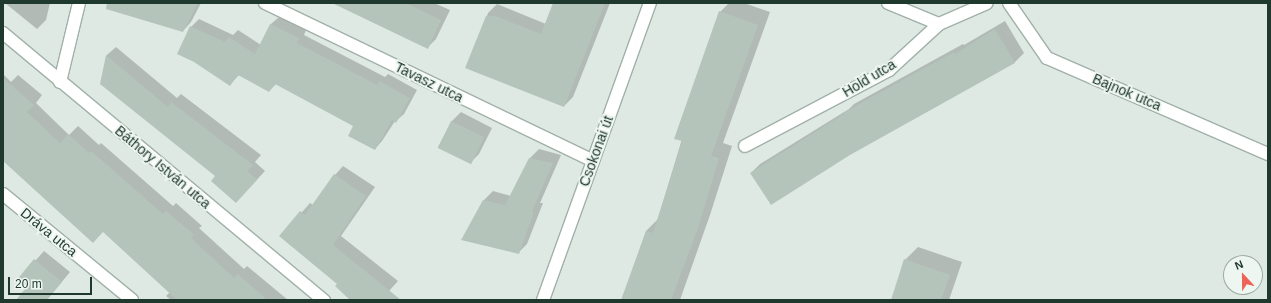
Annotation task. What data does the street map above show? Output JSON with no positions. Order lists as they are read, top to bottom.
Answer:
{
  "streets": {
    "street": [
      "Hold utca",
      "Tavasz utca",
      "Bajnok utca",
      "Csokonai út",
      "Báthory István utca",
      "Dráva utca"
    ]
  },
  "crossings": [
    ["Tavasz utca", "Csokonai út"]
  ],
  "scale_bar": "20 m",
  "north": "top"
}
